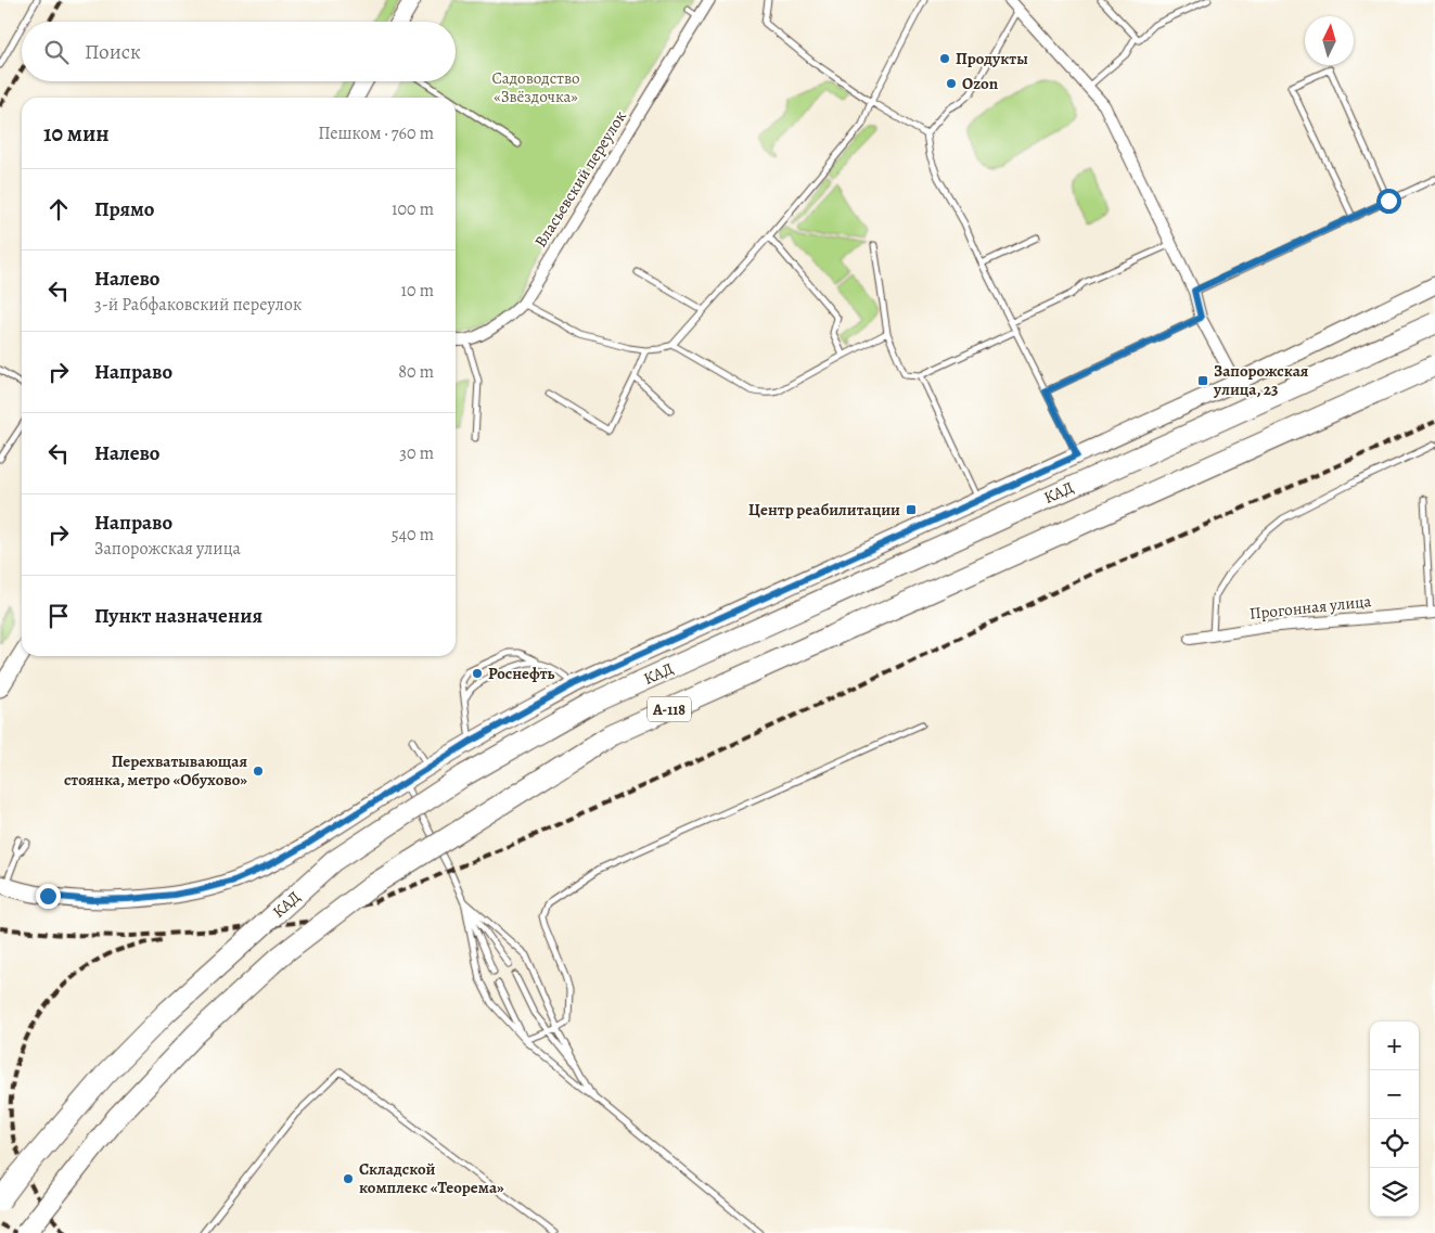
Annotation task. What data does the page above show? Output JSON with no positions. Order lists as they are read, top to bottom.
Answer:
{
  "streets": {
    "highway": ["КАД", "А-118"],
    "street": ["Власьевский переулок", "Прогонная улица"]
  },
  "parks": ["Садоводство «Звёздочка»"],
  "places": {
    "other": [
      "Продукты",
      "Ozon",
      "Роснефть",
      "Перехватывающая стоянка, метро «Обухово»",
      "Складской комплекс «Теорема»"
    ],
    "transit": ["Запорожская улица, 23", "Центр реабилитации"]
  },
  "north": "top",
  "page": {
    "search": "Поиск",
    "heading": ["10 мин", "Пешком · 760 m"],
    "list": [
      ["Прямо", "100 m"],
      ["Налево", "3-й Рабфаковский переулок", "10 m"],
      ["Направо", "80 m"],
      ["Налево", "30 m"],
      ["Направо", "Запорожская улица", "540 m"],
      "Пункт назначения"
    ],
    "map_buttons": ["+", "−"]
  }
}
